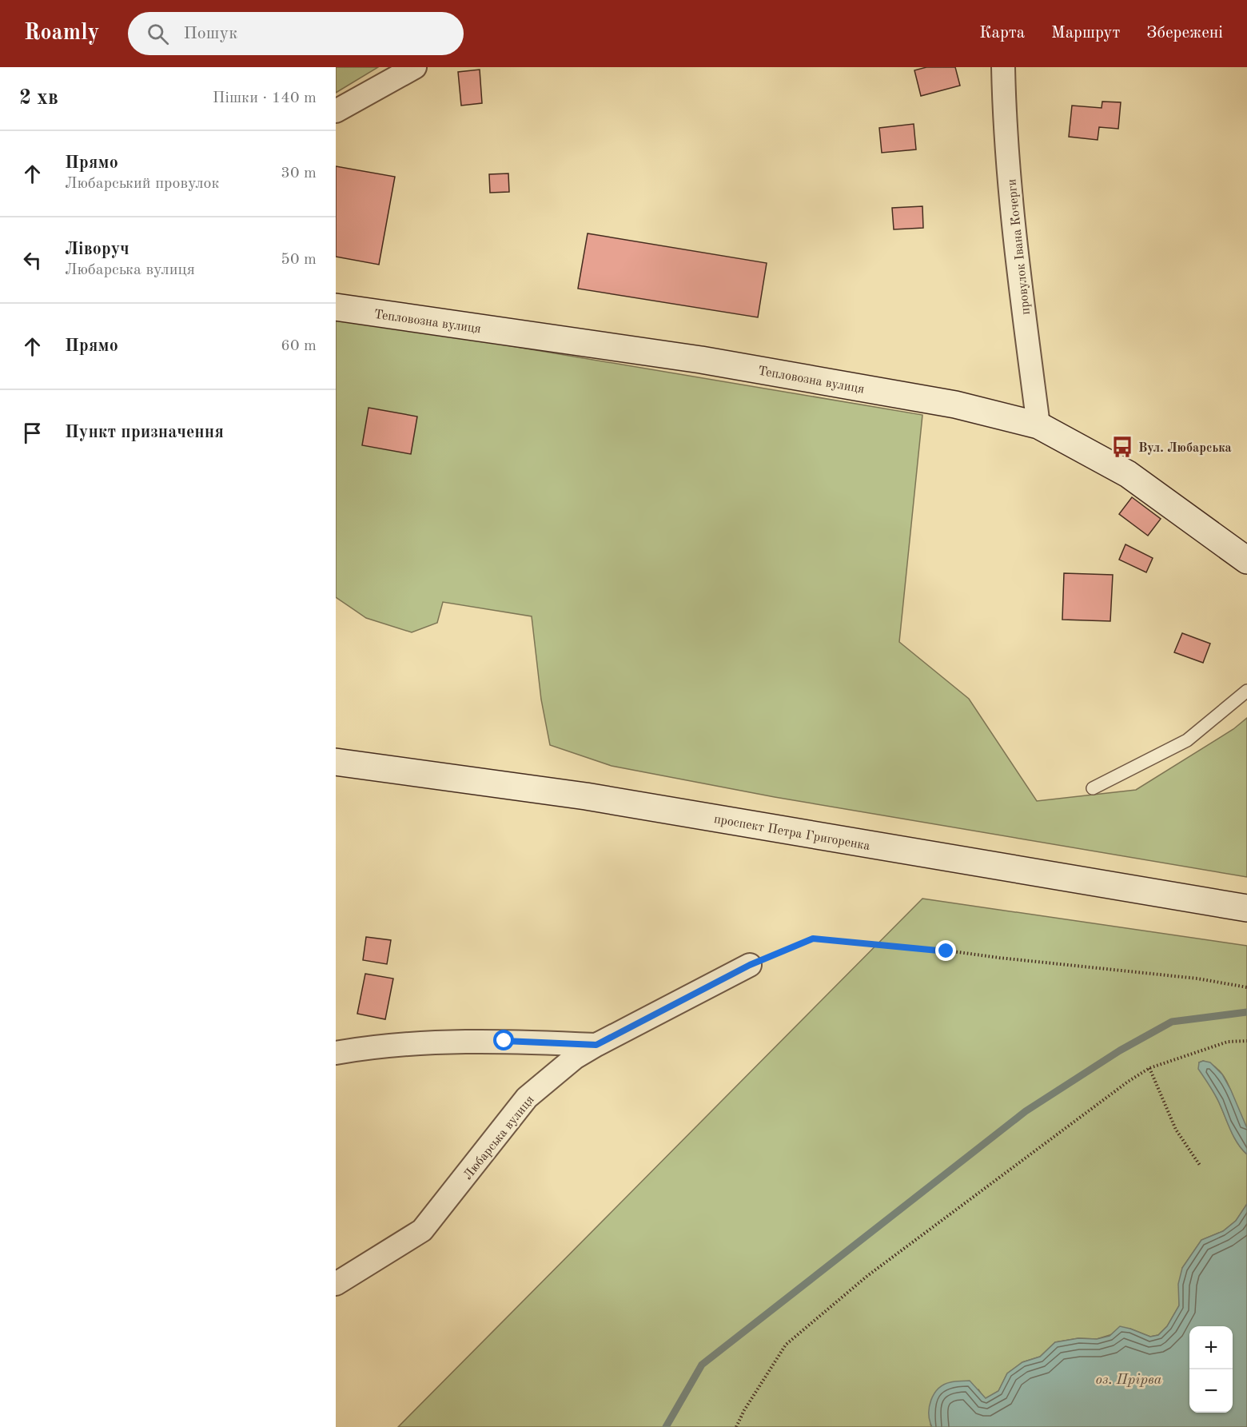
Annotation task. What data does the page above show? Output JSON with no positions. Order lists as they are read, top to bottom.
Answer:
{
  "streets": {
    "main road": ["Тепловозна вулиця", "проспект Петра Григоренка"],
    "street": ["провулок Івана Кочерги", "Любарська вулиця"]
  },
  "crossings": [
    ["провулок Івана Кочерги", "Тепловозна вулиця"]
  ],
  "water": ["оз. Прірва"],
  "places": {
    "bus stop": ["Вул. Любарська"]
  },
  "page": {
    "header": "Roamly",
    "search": "Пошук",
    "nav": ["Карта", "Маршрут", "Збережені"],
    "heading": ["2 хв", "Пішки · 140 m"],
    "list": [
      ["Прямо", "Любарський провулок", "30 m"],
      ["Ліворуч", "Любарська вулиця", "50 m"],
      ["Прямо", "60 m"],
      "Пункт призначення"
    ],
    "map_buttons": ["+", "−"]
  }
}
